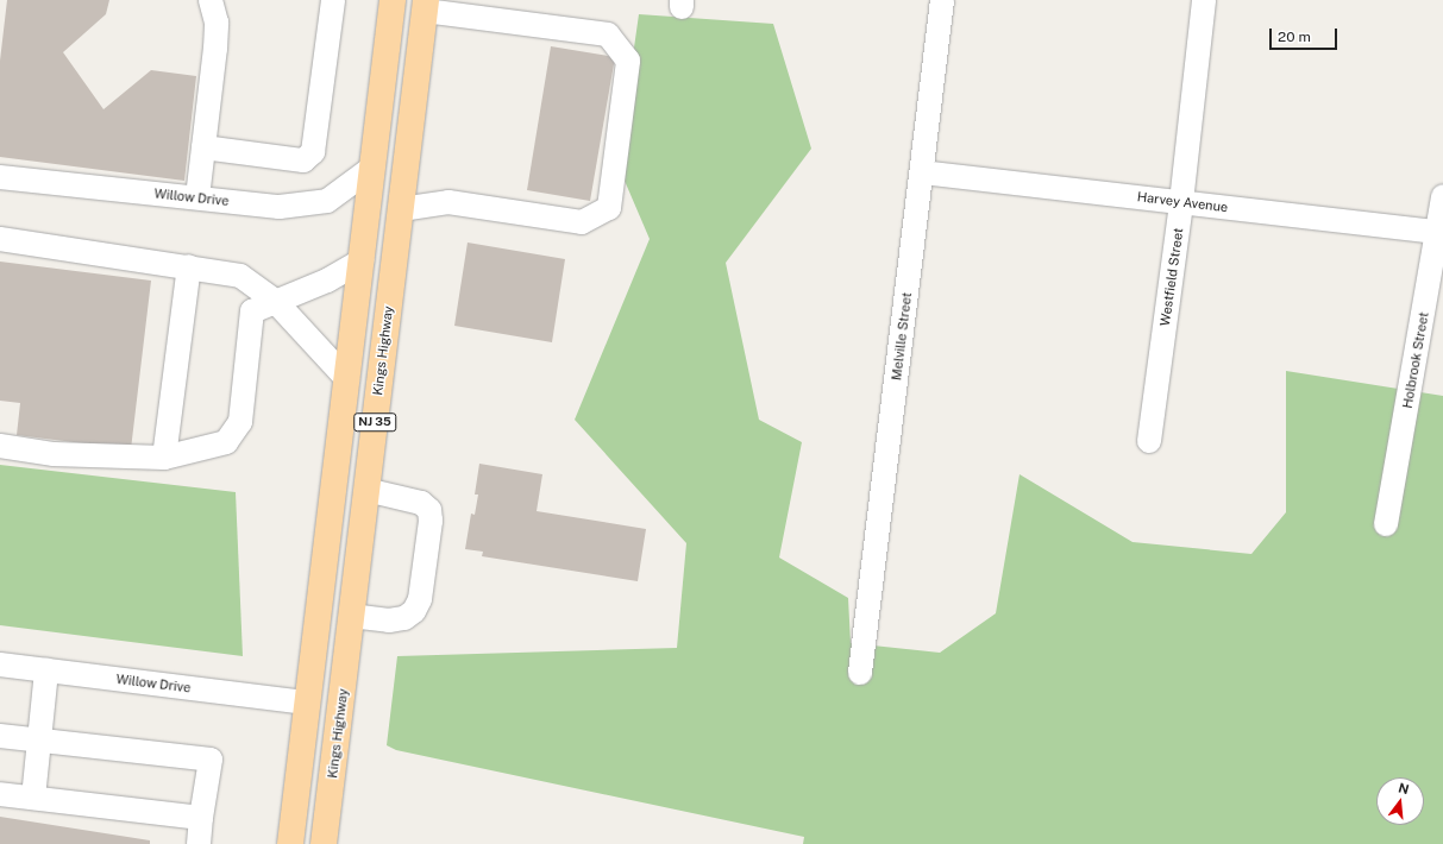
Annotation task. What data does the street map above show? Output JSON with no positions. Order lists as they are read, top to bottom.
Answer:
{
  "streets": {
    "main road": ["Kings Highway", "NJ 35"],
    "street": [
      "Willow Drive",
      "Harvey Avenue",
      "Westfield Street",
      "Melville Street",
      "Holbrook Street"
    ]
  },
  "crossings": [
    ["Willow Drive", "NJ 35"],
    ["Harvey Avenue", "Westfield Street"],
    ["Harvey Avenue", "Melville Street"],
    ["Harvey Avenue", "Holbrook Street"]
  ],
  "scale_bar": "20 m",
  "north": "top"
}
